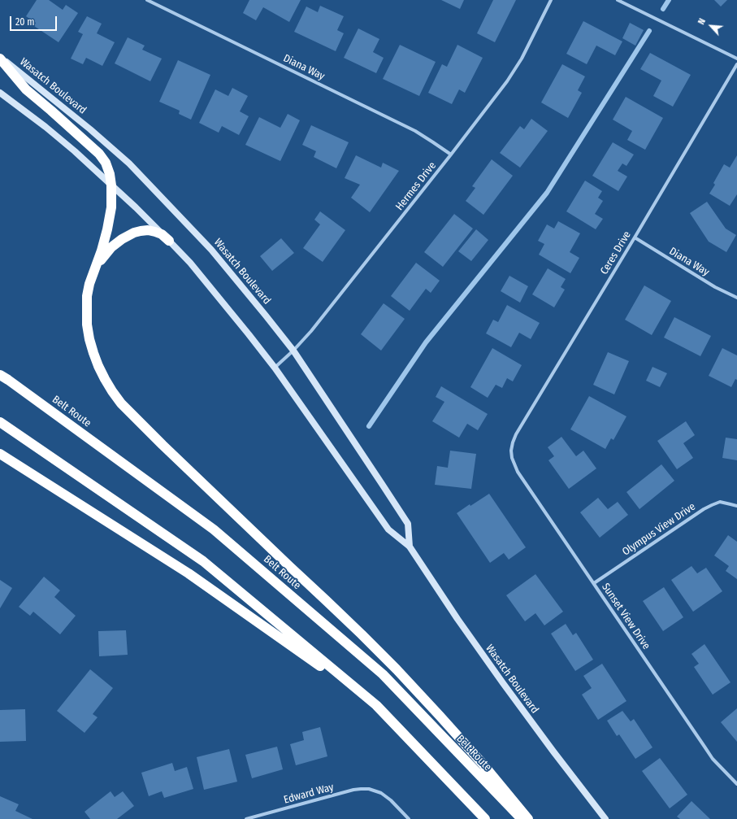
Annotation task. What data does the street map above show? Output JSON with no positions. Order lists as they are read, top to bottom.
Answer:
{
  "streets": {
    "highway": ["Belt Route"],
    "main road": ["Wasatch Boulevard"],
    "street": [
      "Diana Way",
      "Hermes Drive",
      "Ceres Drive",
      "Olympus View Drive",
      "Sunset View Drive",
      "Edward Way"
    ]
  },
  "crossings": [
    ["Diana Way", "Hermes Drive"],
    ["Diana Way", "Ceres Drive"],
    ["Wasatch Boulevard", "Hermes Drive"],
    ["Ceres Drive", "Sunset View Drive"],
    ["Olympus View Drive", "Sunset View Drive"]
  ],
  "scale_bar": "20 m",
  "north": "top left"
}
